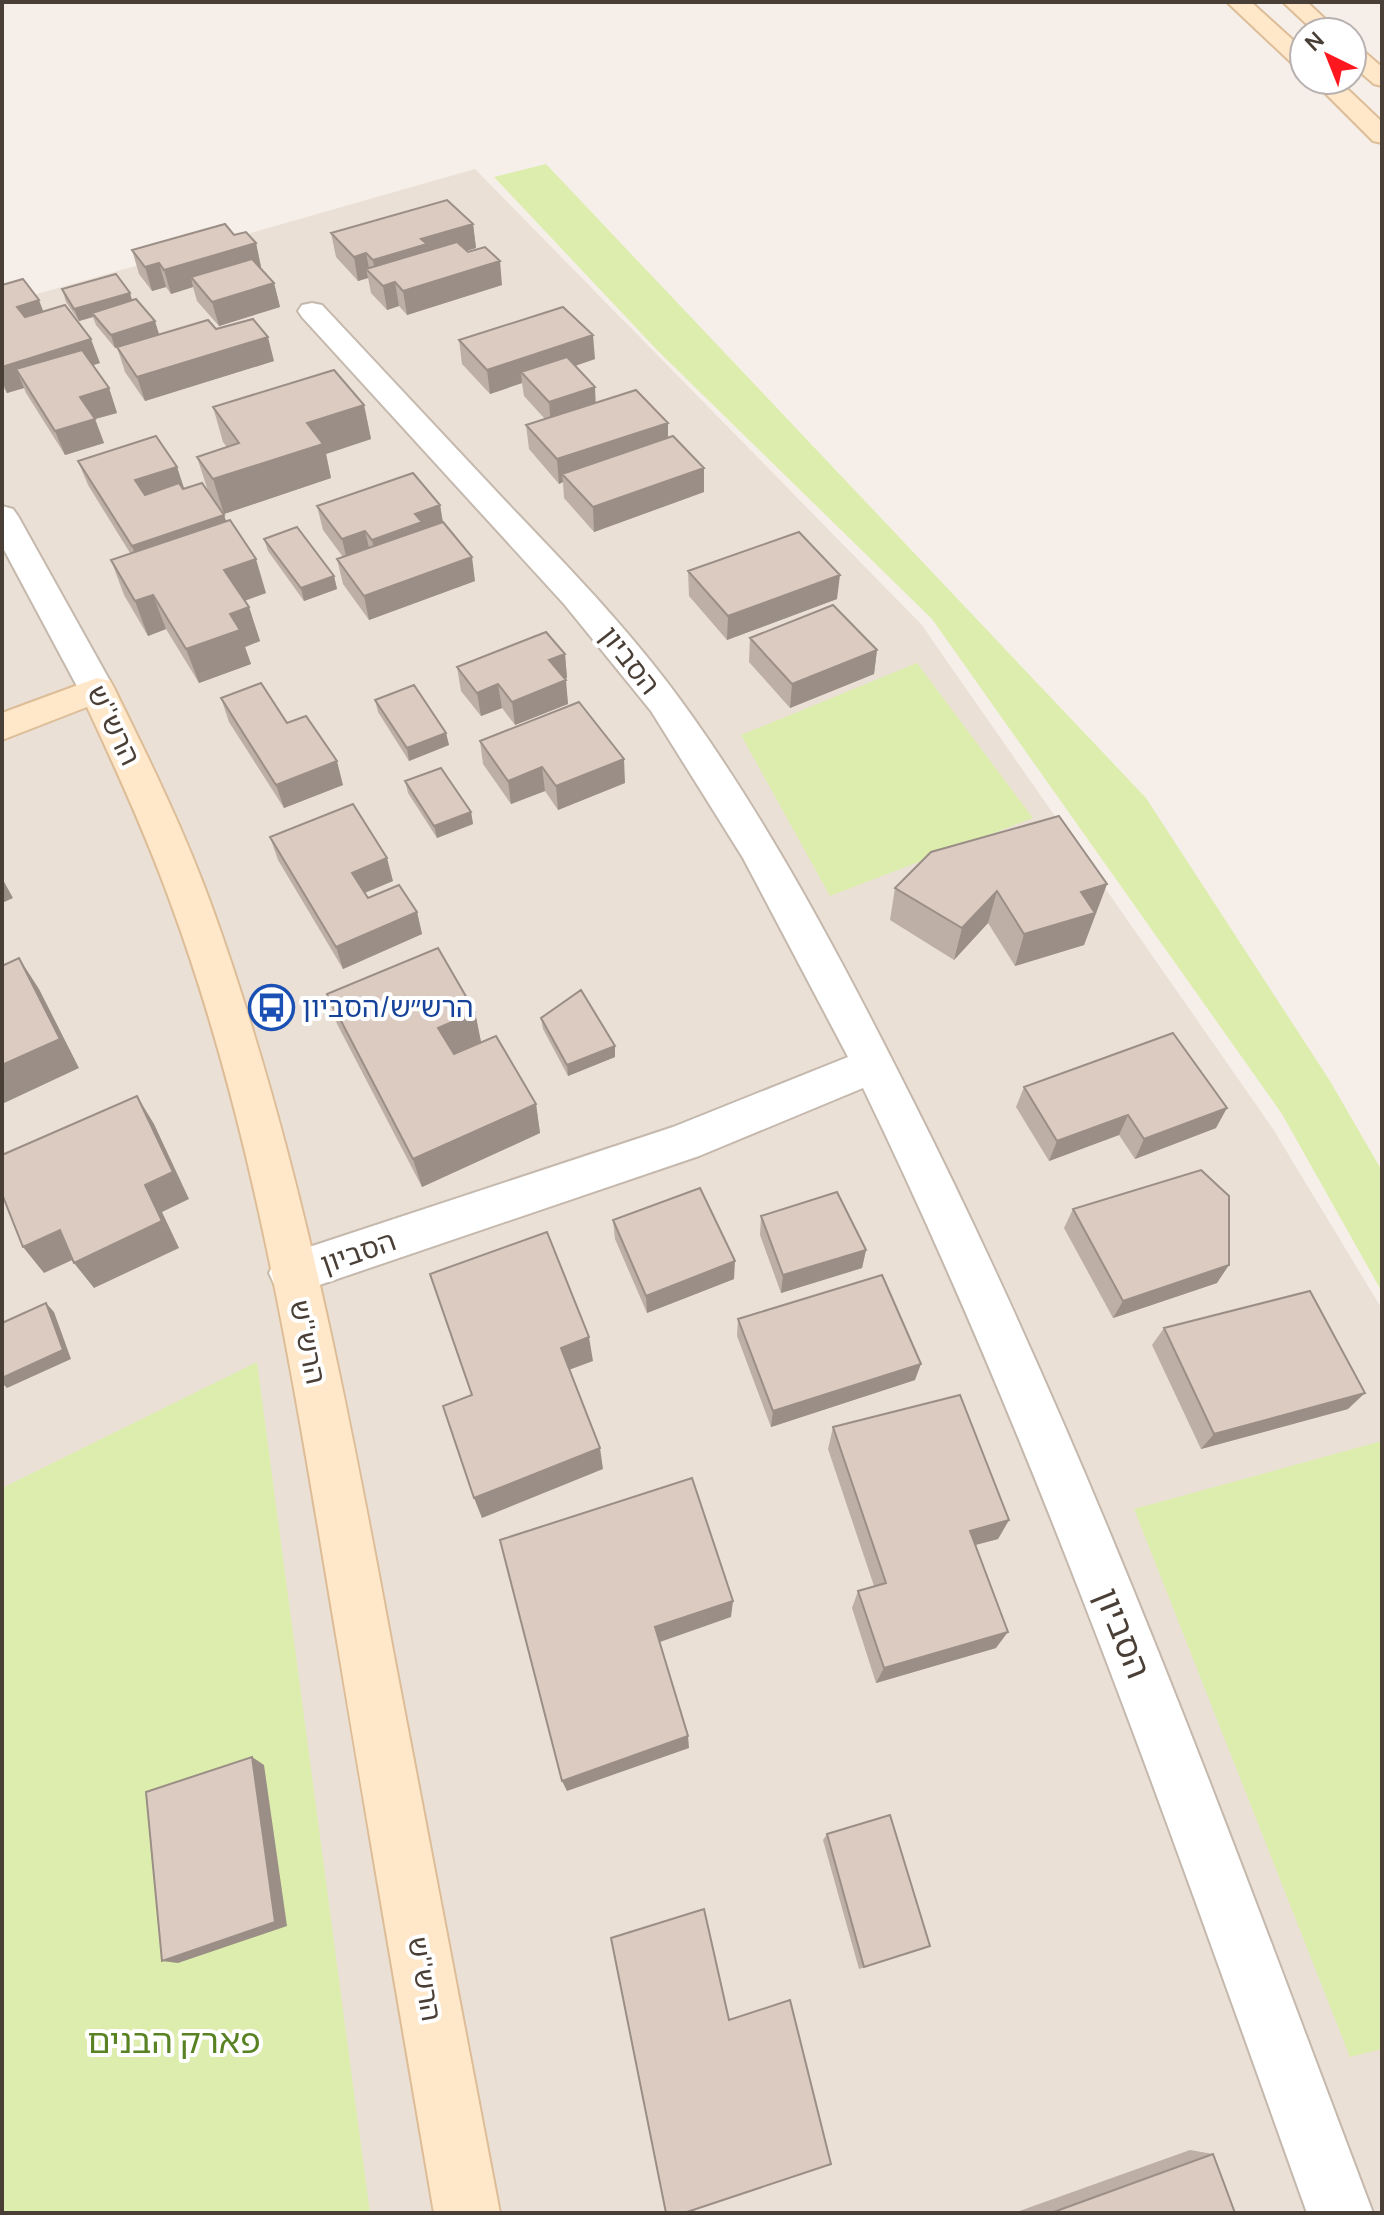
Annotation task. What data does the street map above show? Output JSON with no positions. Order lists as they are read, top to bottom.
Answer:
{
  "streets": {
    "street": ["הסביון", "הרש''ש"]
  },
  "crossings": [
    ["הסביון", "הרש''ש"]
  ],
  "parks": ["פארק הבנים"],
  "places": {
    "bus stop": ["הרש״ש/הסביון"]
  },
  "north": "top left"
}
